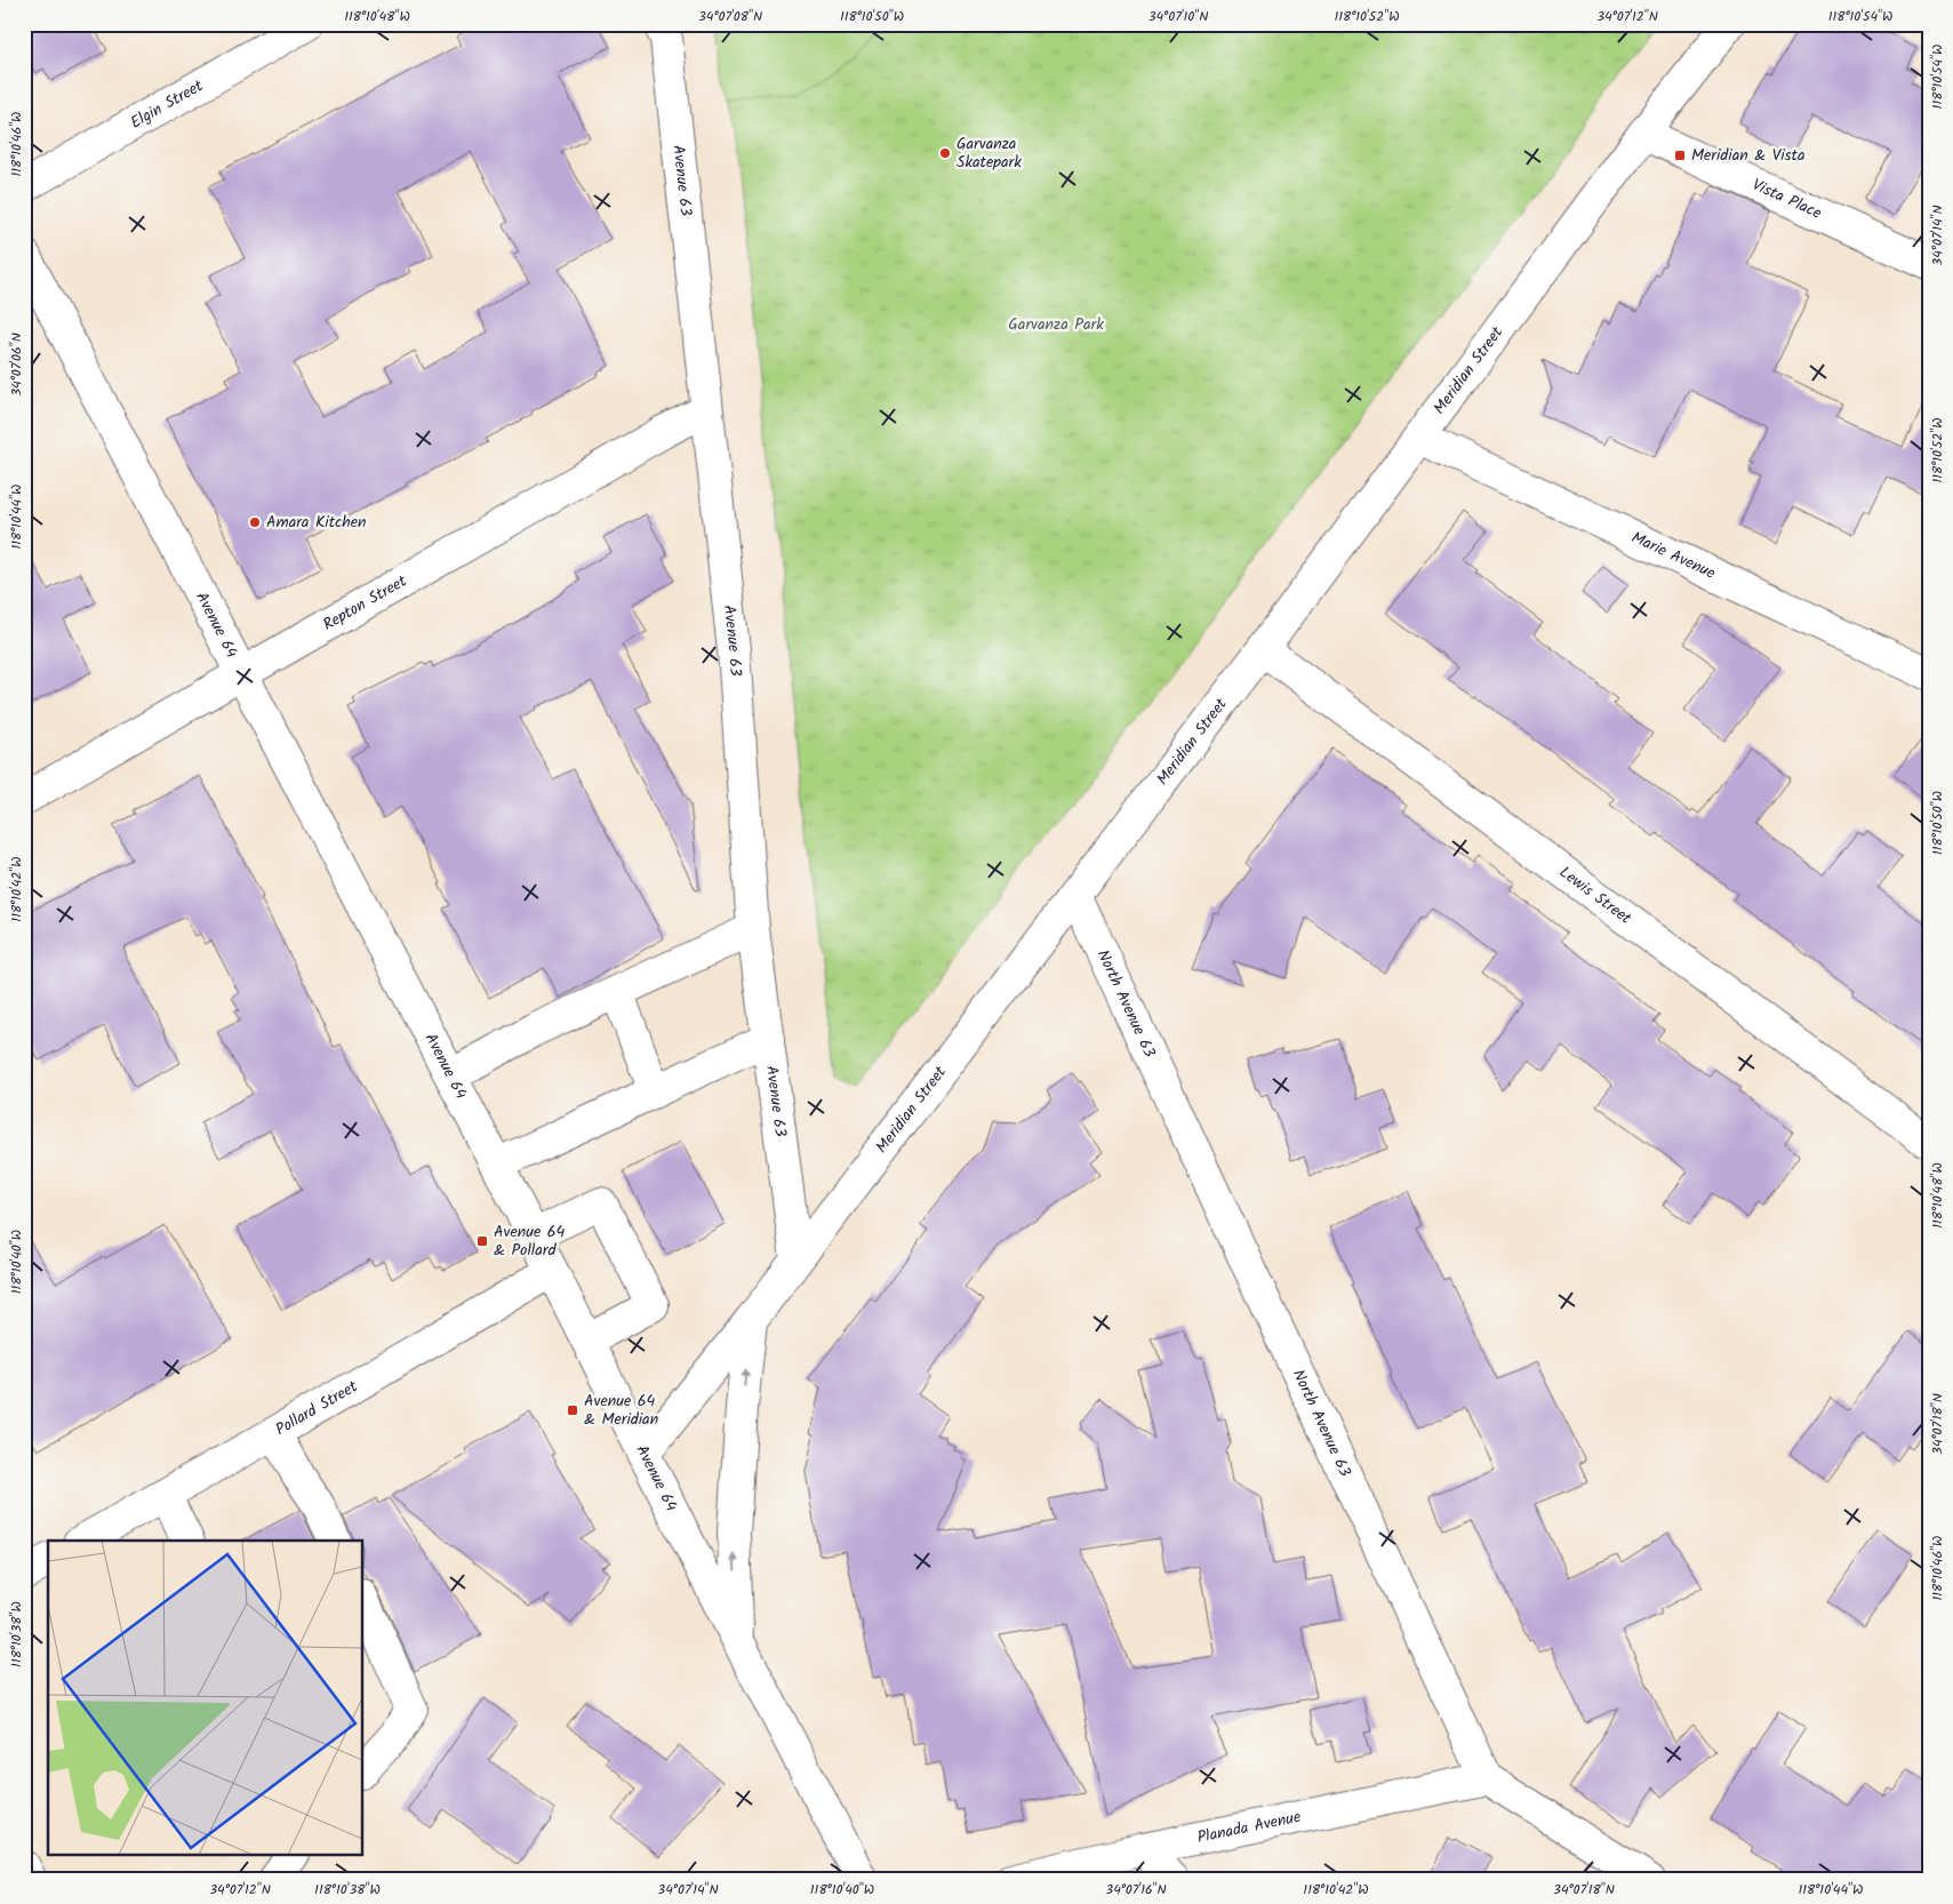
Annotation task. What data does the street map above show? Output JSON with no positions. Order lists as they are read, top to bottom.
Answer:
{
  "streets": {
    "street": [
      "Elgin Street",
      "Avenue 63",
      "Vista Place",
      "Meridian Street",
      "Marie Avenue",
      "Repton Street",
      "Avenue 64",
      "Lewis Street",
      "North Avenue 63",
      "Pollard Street",
      "Planada Avenue"
    ]
  },
  "crossings": [
    ["Avenue 63", "Meridian Street"],
    ["Avenue 63", "Repton Street"],
    ["Vista Place", "Meridian Street"],
    ["Meridian Street", "Marie Avenue"],
    ["Meridian Street", "Avenue 64"],
    ["Meridian Street", "Lewis Street"],
    ["Meridian Street", "North Avenue 63"],
    ["Repton Street", "Avenue 64"],
    ["Avenue 64", "Pollard Street"],
    ["North Avenue 63", "Planada Avenue"]
  ],
  "parks": ["Garvanza Park"],
  "places": {
    "other": ["Garvanza Skatepark", "Amara Kitchen"],
    "transit": ["Meridian & Vista", "Avenue 64 & Pollard", "Avenue 64 & Meridian"]
  },
  "coordinates": [
    "118°10'48\"W",
    "34°07'08\"N",
    "118°10'50\"W",
    "34°07'10\"N",
    "118°10'52\"W",
    "34°07'12\"N",
    "118°10'54\"W",
    "118°10'46\"W",
    "34°07'14\"N",
    "34°07'06\"N",
    "118°10'44\"W",
    "118°10'42\"W",
    "118°10'40\"W",
    "34°07'18\"N",
    "118°10'38\"W",
    "34°07'16\"N"
  ]
}
